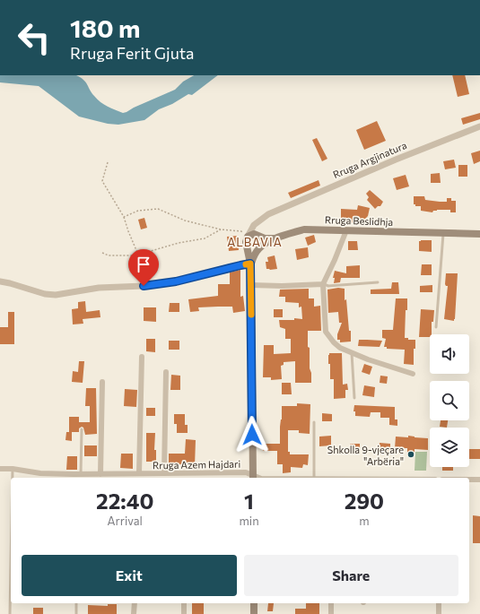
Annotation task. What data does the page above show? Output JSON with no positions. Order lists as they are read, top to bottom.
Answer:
{
  "streets": {
    "main road": ["Rruga Beslidhja"],
    "street": ["Rruga Argjinatura", "Rruga Azem Hajdari"]
  },
  "crossings": [
    ["Rruga Argjinatura", "Rruga Beslidhja"]
  ],
  "districts": ["ALBAVIA"],
  "places": ["Shkolla 9-vjeçare \"Arbëria\""],
  "page": {
    "turn": ["180 m", "Rruga Ferit Gjuta"],
    "eta": [
      "22:40",
      "Arrival",
      "1",
      "min",
      "290",
      "m"
    ],
    "buttons": ["Exit", "Share"]
  }
}
